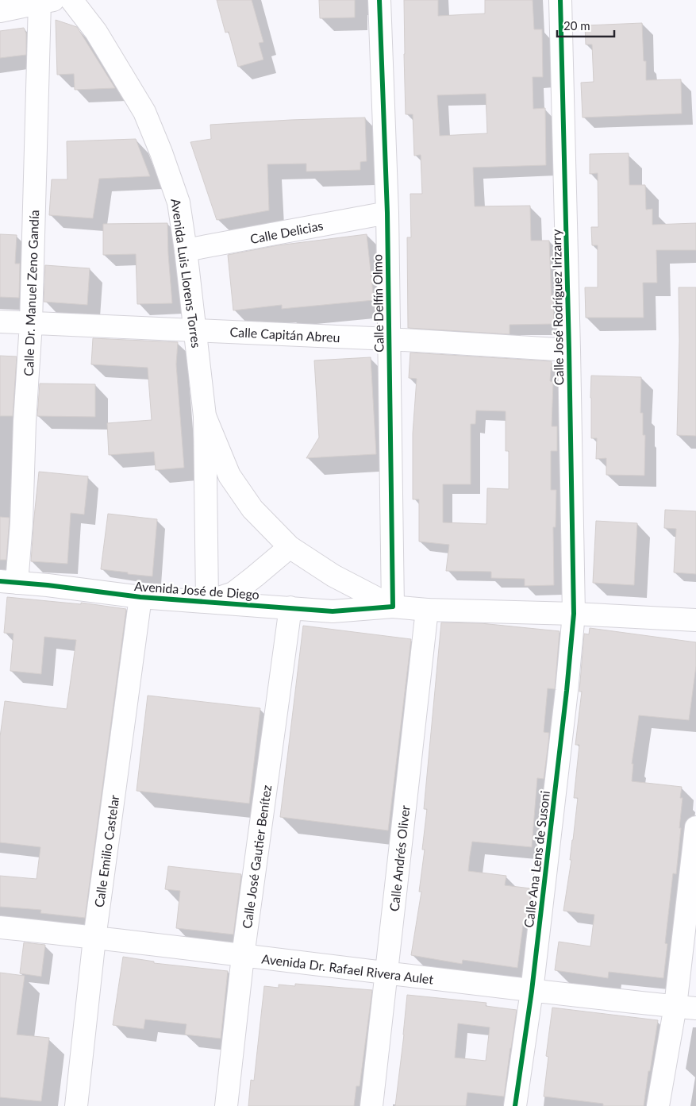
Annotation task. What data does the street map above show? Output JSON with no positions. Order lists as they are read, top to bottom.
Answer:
{
  "streets": {
    "street": [
      "Calle Delicias",
      "Avenida Luis Llorens Torres",
      "Calle Dr. Manuel Zeno Gandía",
      "Calle Delfín Olmo",
      "Calle José Rodríguez Irizarry",
      "Calle Capitán Abreu",
      "Avenida José de Diego",
      "Calle Emilio Castelar",
      "Calle José Gautier Benítez",
      "Calle Andrés Oliver",
      "Calle Ana Lens de Susoni",
      "Avenida Dr. Rafael Rivera Aulet"
    ]
  },
  "crossings": [
    ["Calle Delicias", "Avenida Luis Llorens Torres"],
    ["Calle Delicias", "Calle Delfín Olmo"],
    ["Avenida Luis Llorens Torres", "Calle Capitán Abreu"],
    ["Avenida Luis Llorens Torres", "Avenida José de Diego"],
    ["Calle Dr. Manuel Zeno Gandía", "Calle Capitán Abreu"],
    ["Calle Dr. Manuel Zeno Gandía", "Avenida José de Diego"],
    ["Calle Delfín Olmo", "Calle Capitán Abreu"],
    ["Calle Delfín Olmo", "Avenida José de Diego"],
    ["Calle José Rodríguez Irizarry", "Calle Capitán Abreu"],
    ["Calle José Rodríguez Irizarry", "Avenida José de Diego"],
    ["Calle José Rodríguez Irizarry", "Calle Ana Lens de Susoni"],
    ["Avenida José de Diego", "Calle Emilio Castelar"],
    ["Avenida José de Diego", "Calle José Gautier Benítez"],
    ["Avenida José de Diego", "Calle Andrés Oliver"],
    ["Avenida José de Diego", "Calle Ana Lens de Susoni"],
    ["Calle Emilio Castelar", "Avenida Dr. Rafael Rivera Aulet"],
    ["Calle José Gautier Benítez", "Avenida Dr. Rafael Rivera Aulet"],
    ["Calle Andrés Oliver", "Avenida Dr. Rafael Rivera Aulet"],
    ["Calle Ana Lens de Susoni", "Avenida Dr. Rafael Rivera Aulet"]
  ],
  "scale_bar": "20 m"
}
